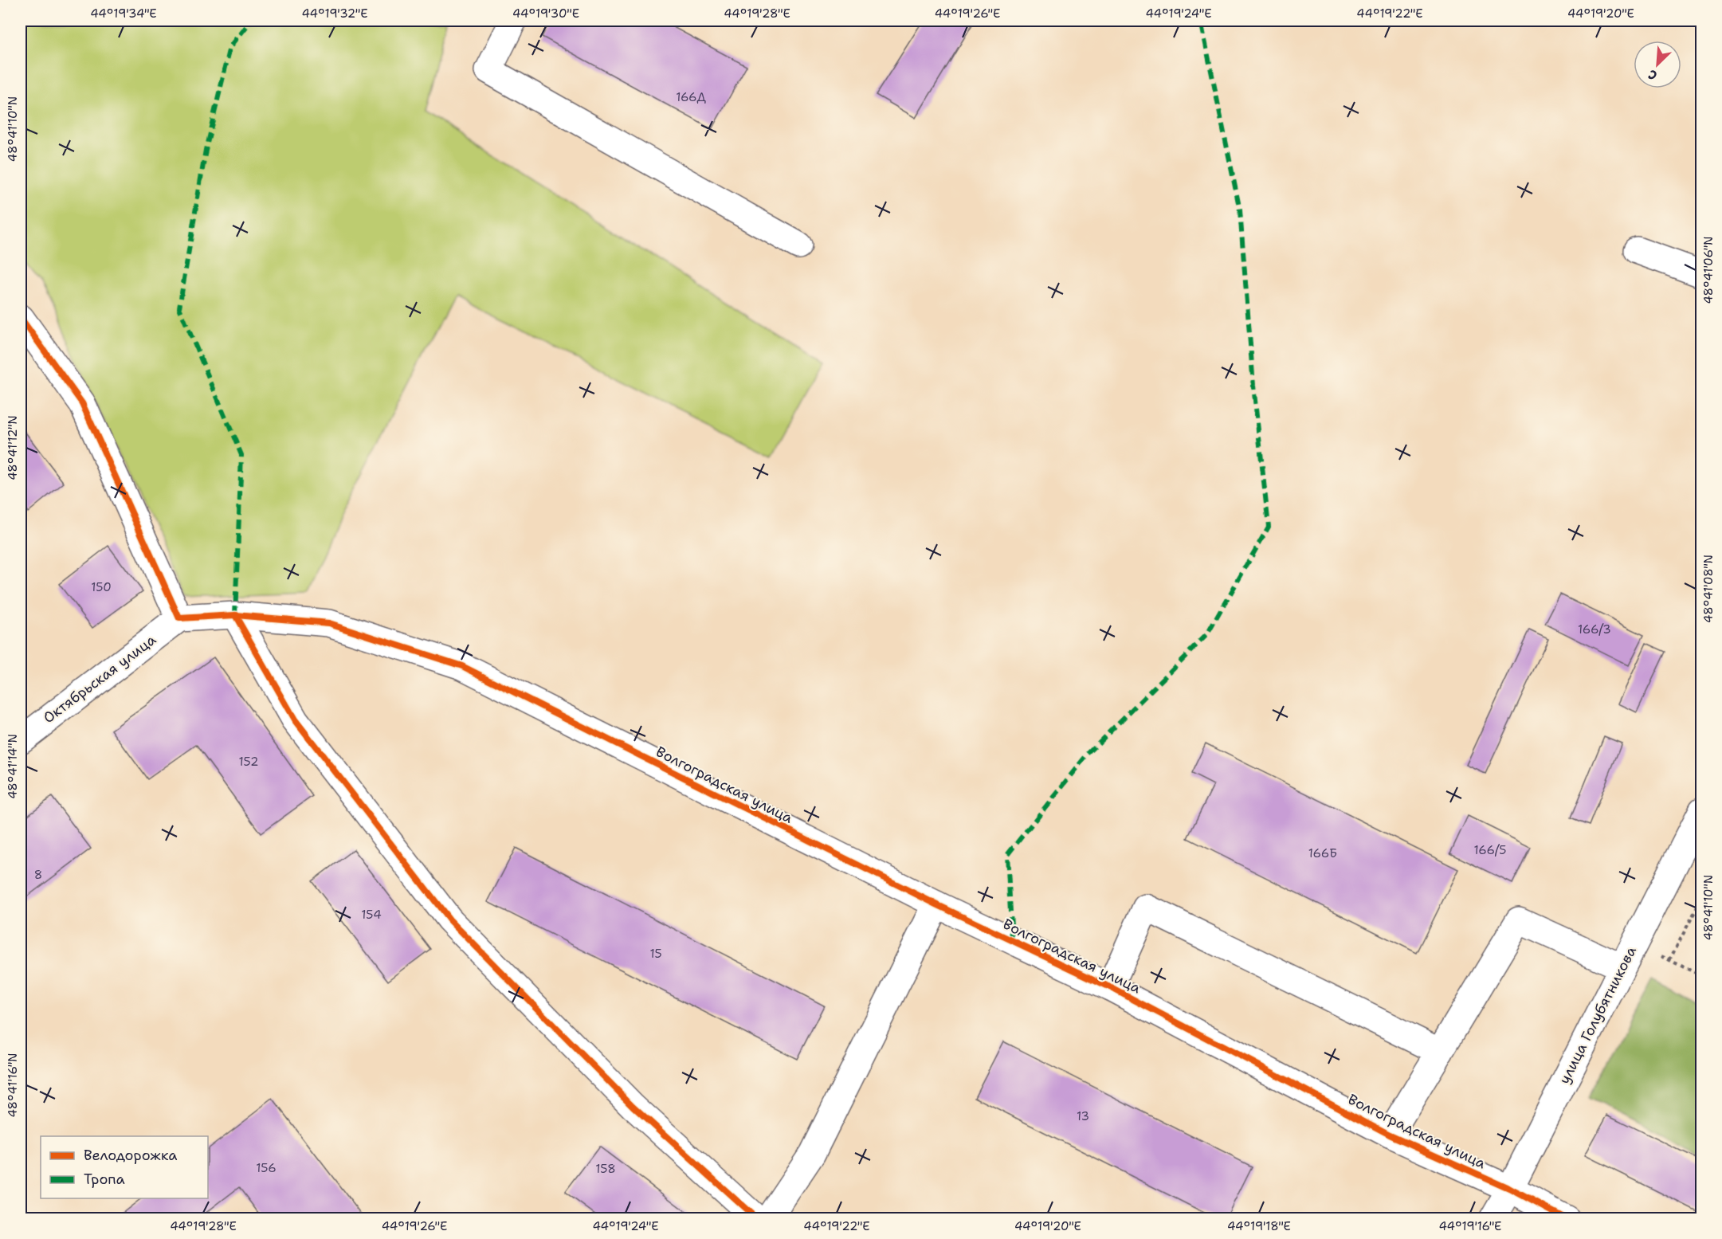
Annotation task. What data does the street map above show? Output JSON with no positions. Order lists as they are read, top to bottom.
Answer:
{
  "streets": {
    "street": ["Октябрьская улица", "Волгоградская улица", "улица Голубятникова"]
  },
  "crossings": [
    ["Октябрьская улица", "Волгоградская улица"],
    ["Волгоградская улица", "улица Голубятникова"]
  ],
  "house_numbers": [
    "166Д",
    "150",
    "166/3",
    "152",
    "166/5",
    "166Б",
    "8",
    "154",
    "15",
    "13",
    "156",
    "158"
  ],
  "legend": ["Велодорожка", "Тропа"],
  "north": "bottom left",
  "coordinates": [
    "44°19'34\"E",
    "44°19'32\"E",
    "44°19'30\"E",
    "44°19'28\"E",
    "44°19'26\"E",
    "44°19'24\"E",
    "44°19'22\"E",
    "44°19'20\"E",
    "48°41'10\"N",
    "48°41'06\"N",
    "48°41'12\"N",
    "48°41'08\"N",
    "48°41'14\"N",
    "48°41'16\"N",
    "44°19'18\"E",
    "44°19'16\"E"
  ]
}
